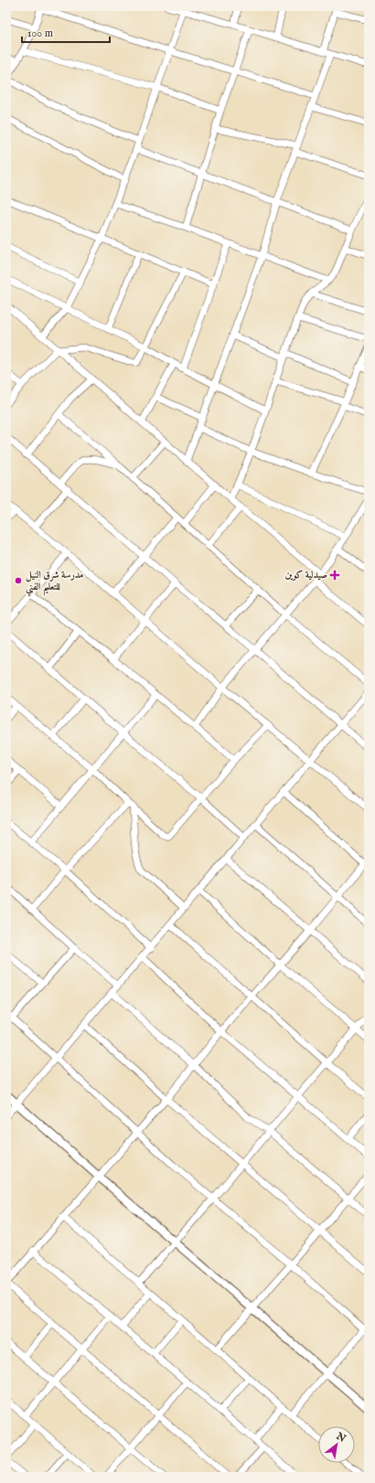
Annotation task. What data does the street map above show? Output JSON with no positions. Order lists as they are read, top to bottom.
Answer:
{
  "places": {
    "health": ["صيدلية كوين"],
    "other": ["مدرسة شرق النيل للتعليم الفني"]
  },
  "scale_bar": "100 m",
  "north": "top right"
}
